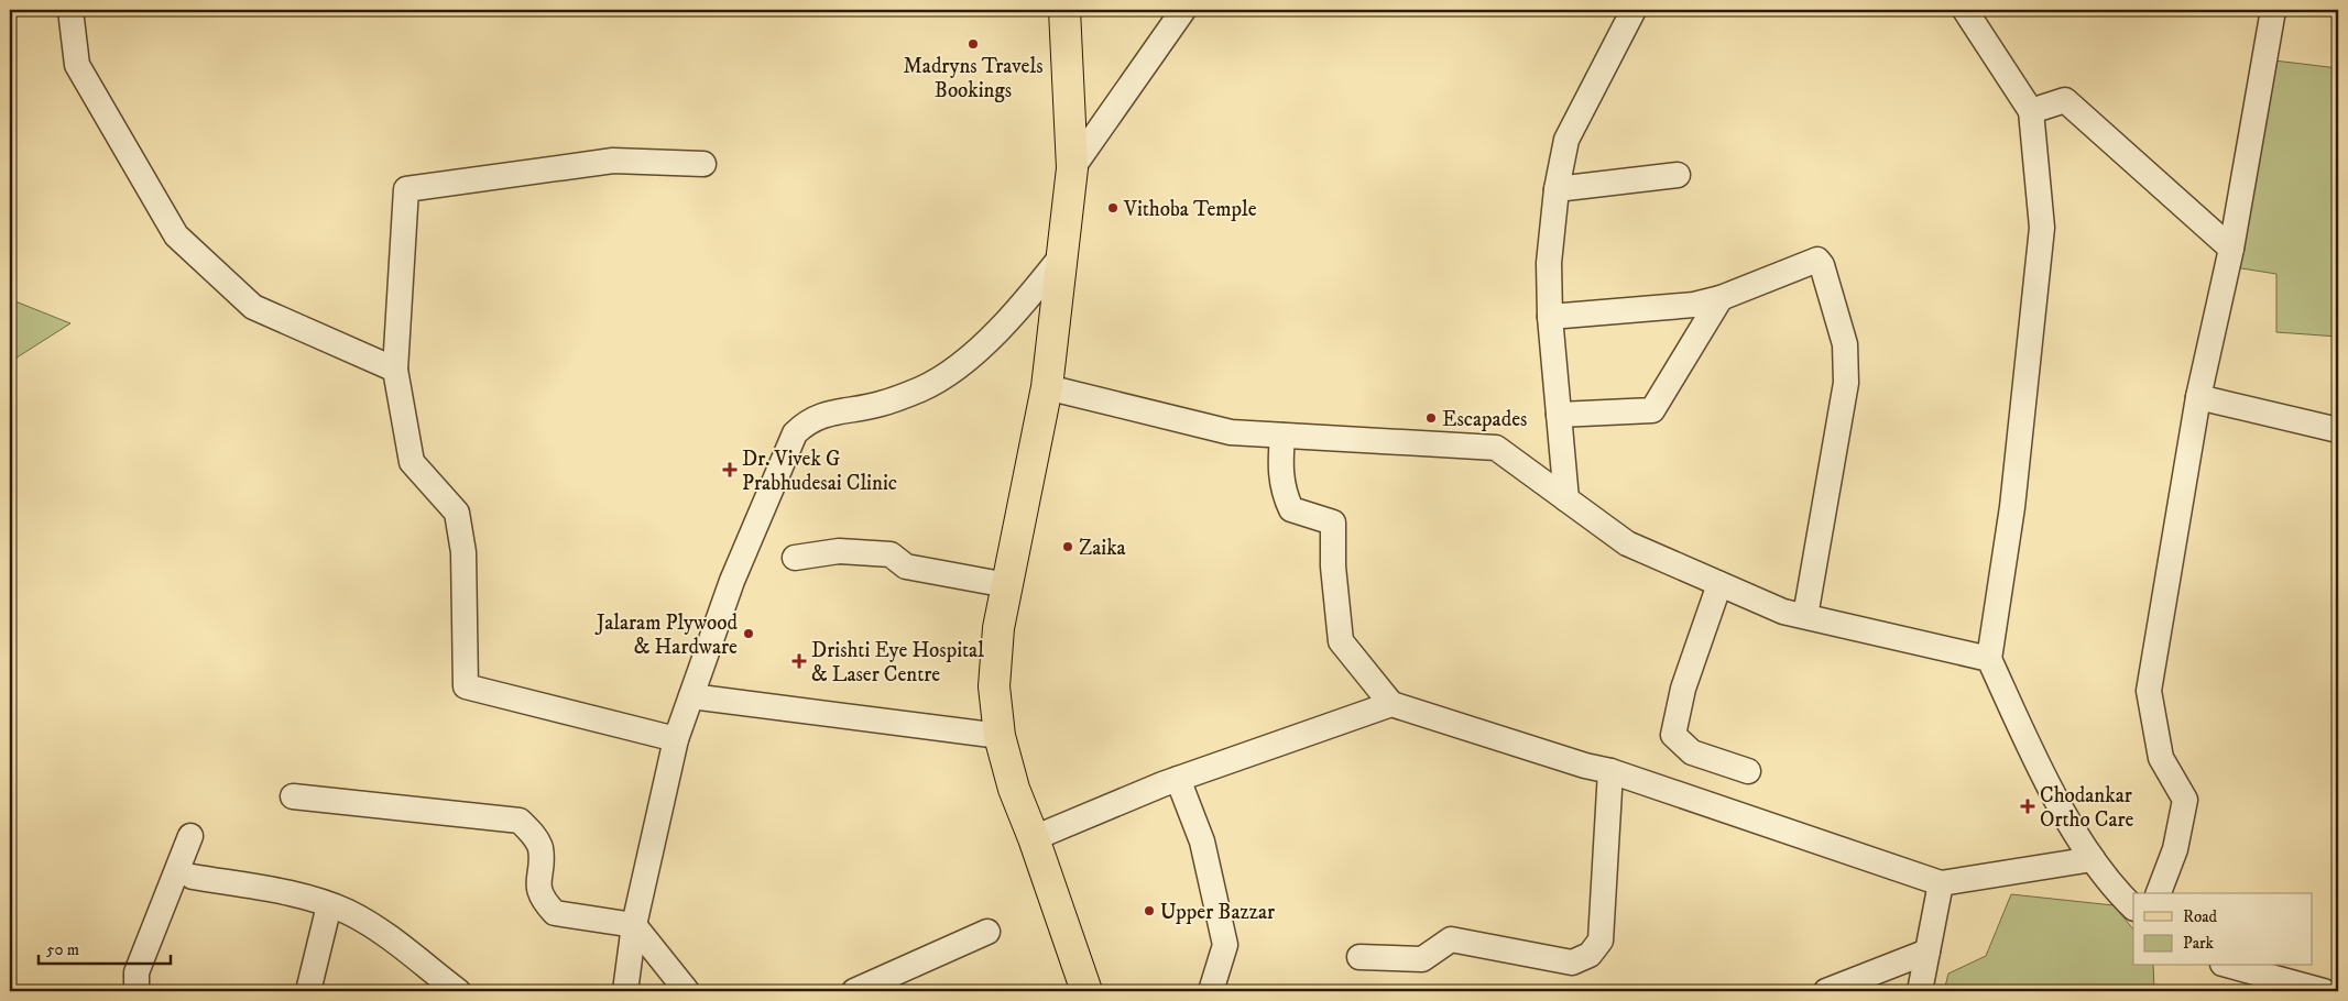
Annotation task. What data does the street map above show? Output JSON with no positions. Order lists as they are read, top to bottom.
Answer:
{
  "places": {
    "other": [
      "Madryns Travels Bookings",
      "Vithoba Temple",
      "Escapades",
      "Zaika",
      "Jalaram Plywood & Hardware",
      "Upper Bazzar"
    ],
    "health": ["Dr. Vivek G Prabhudesai Clinic", "Drishti Eye Hospital & Laser Centre", "Chodankar Ortho Care"]
  },
  "legend": ["Road", "Park"],
  "scale_bar": "50 m"
}
